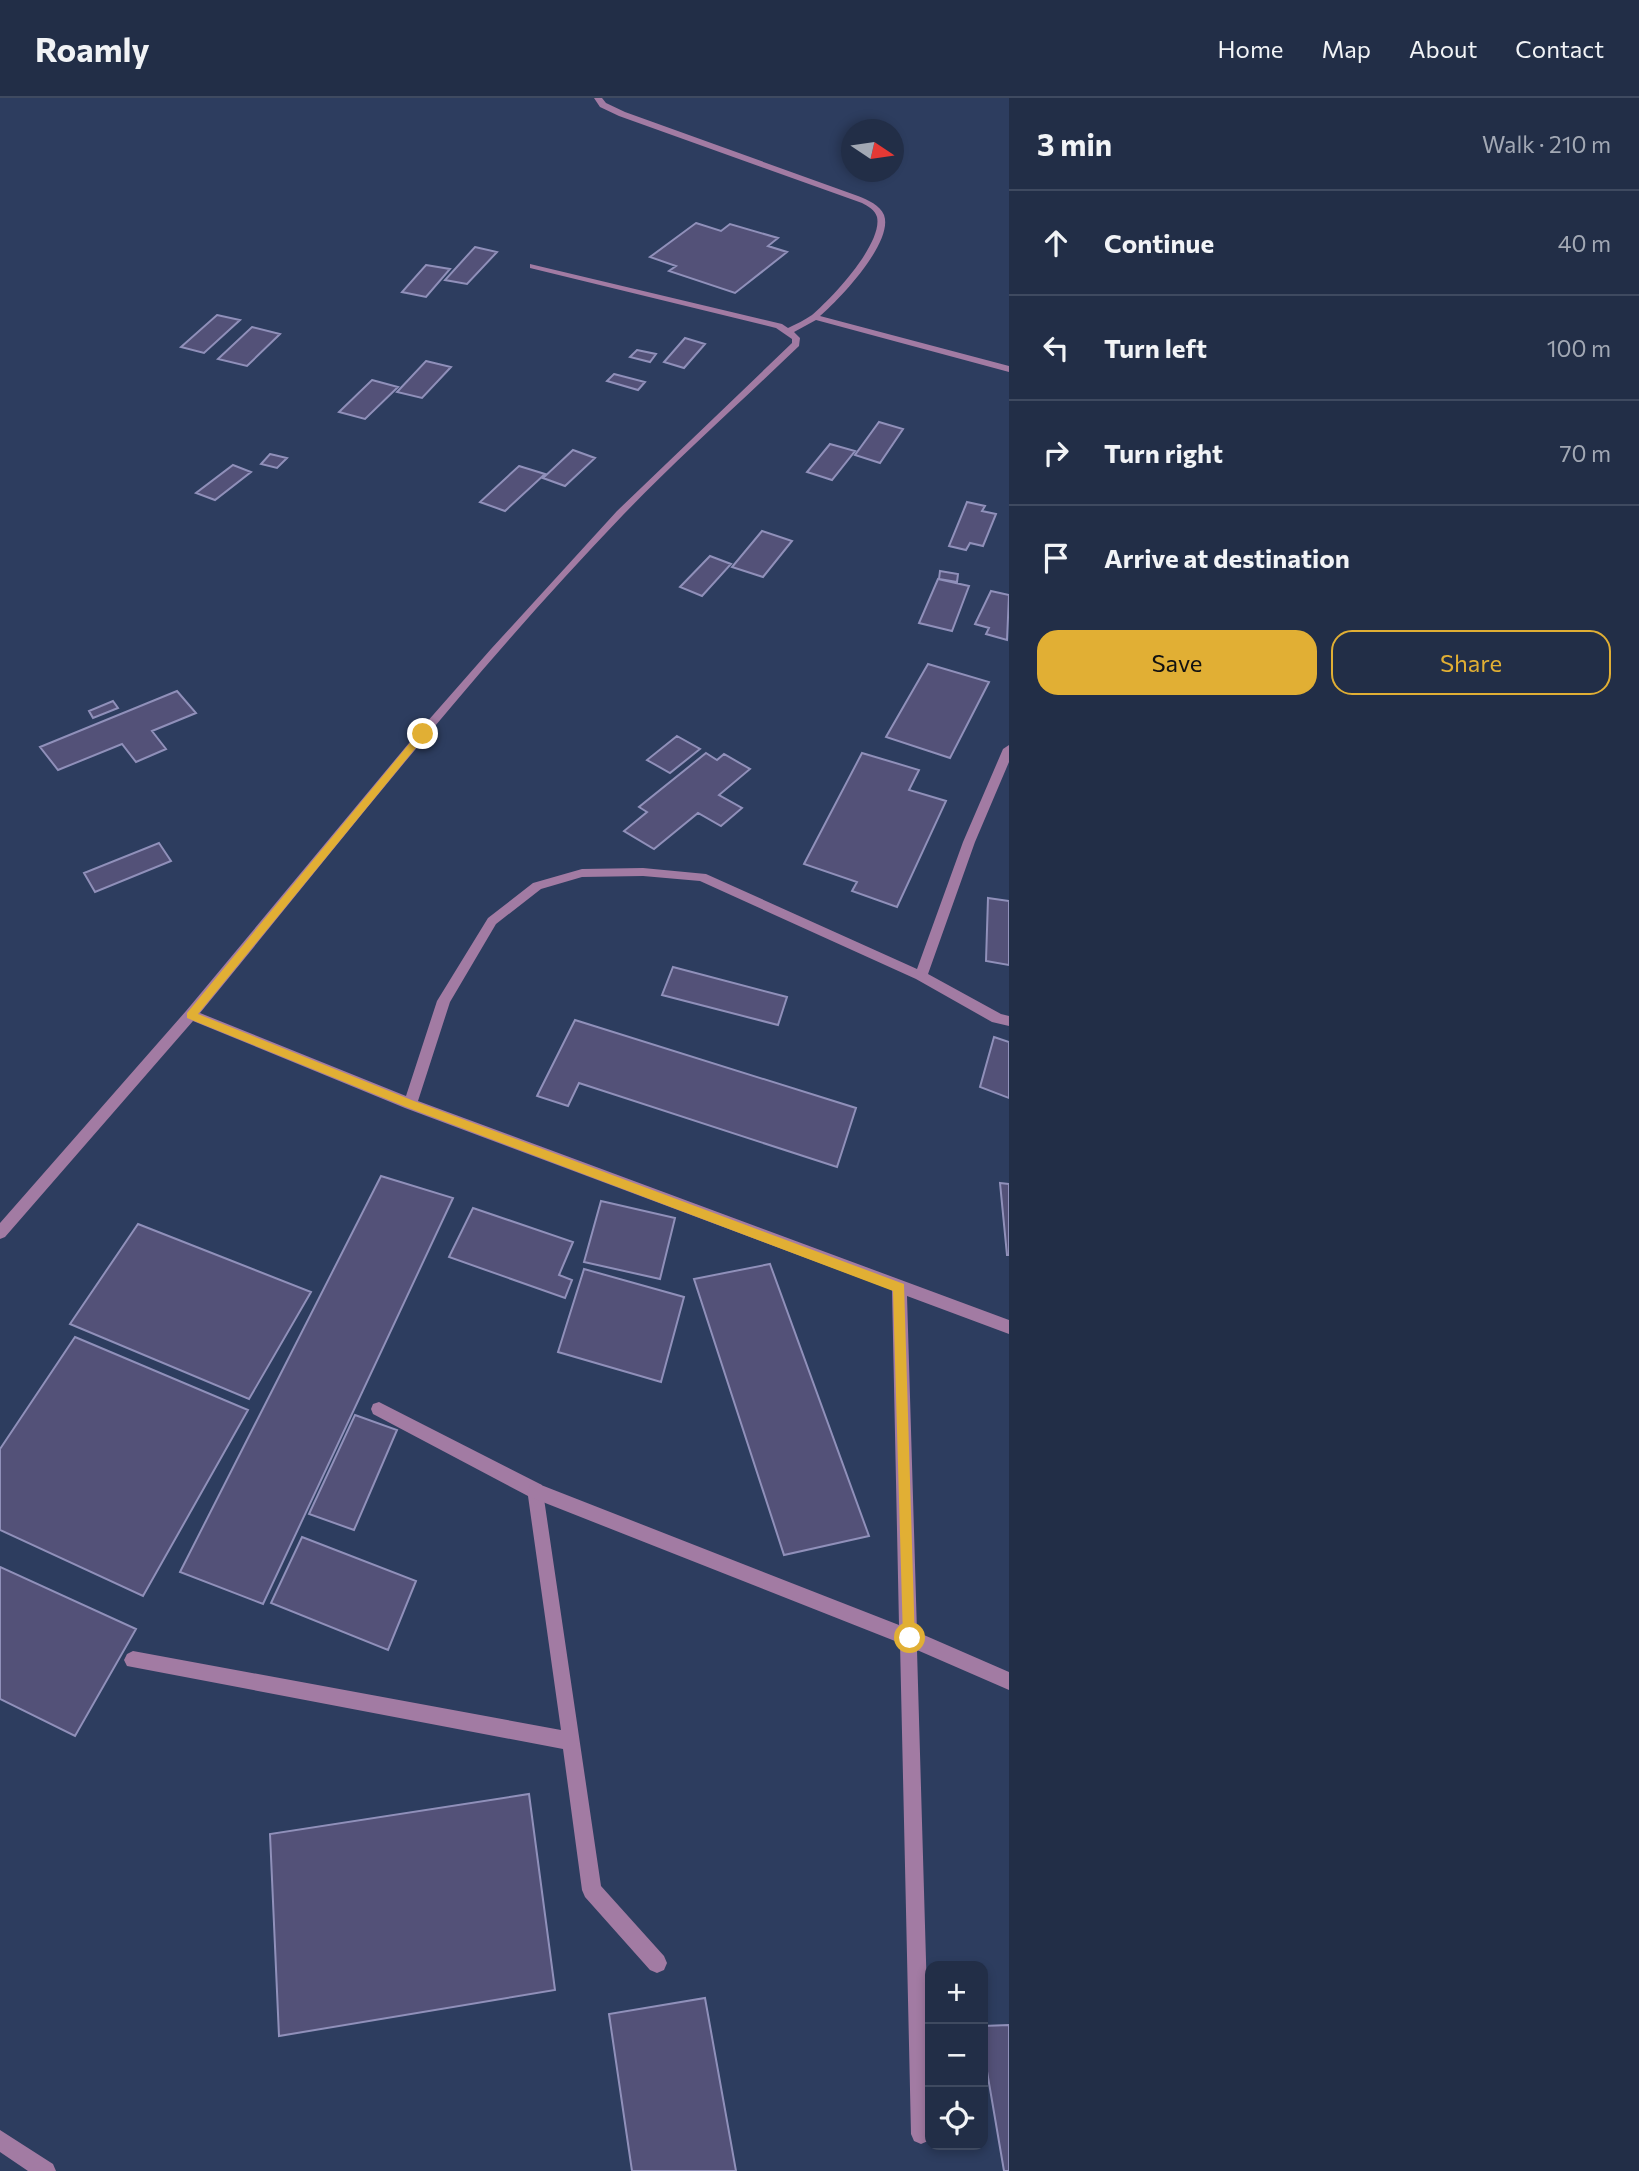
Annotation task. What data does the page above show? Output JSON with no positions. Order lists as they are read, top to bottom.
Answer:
{
  "north": "right",
  "page": {
    "header": "Roamly",
    "nav": [
      "Home",
      "Map",
      "About",
      "Contact"
    ],
    "heading": ["3 min", "Walk · 210 m"],
    "list": [
      ["Continue", "40 m"],
      ["Turn left", "100 m"],
      ["Turn right", "70 m"],
      "Arrive at destination"
    ],
    "buttons": ["Save", "Share"],
    "map_buttons": ["+", "−"]
  }
}
